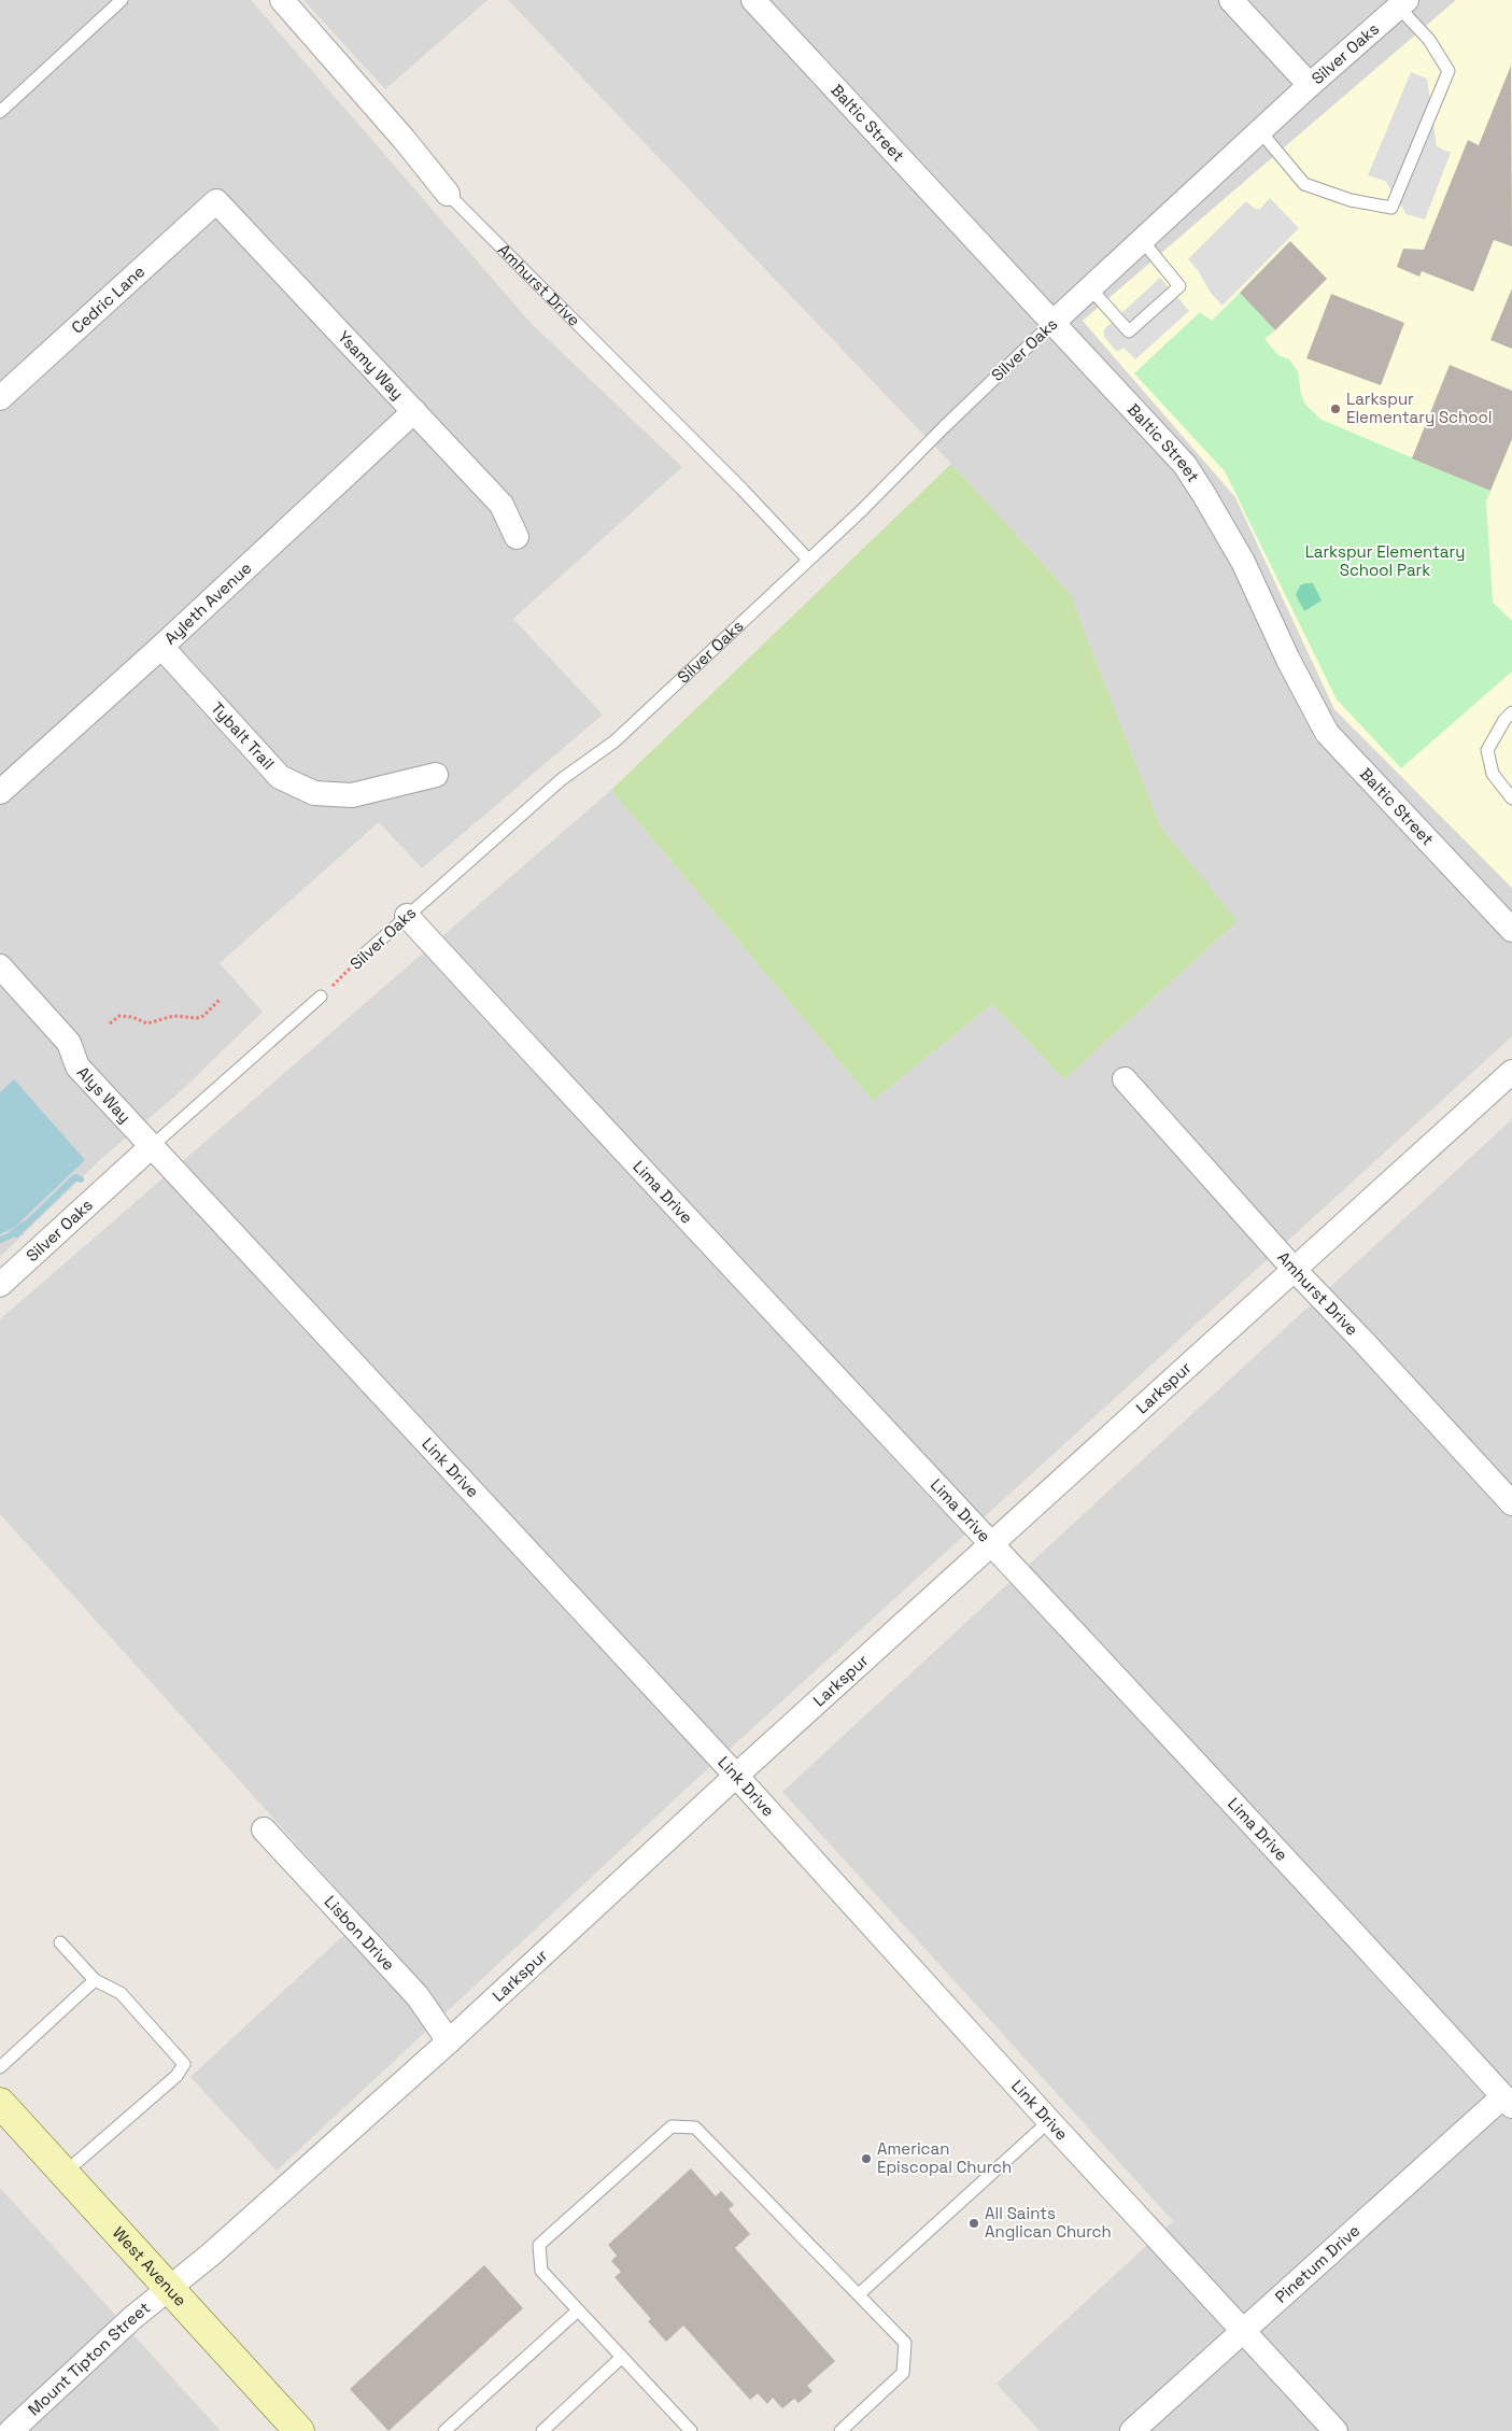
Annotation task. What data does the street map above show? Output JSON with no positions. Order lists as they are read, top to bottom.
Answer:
{
  "streets": {
    "main road": ["West Avenue"],
    "street": [
      "Silver Oaks",
      "Baltic Street",
      "Amhurst Drive",
      "Cedric Lane",
      "Ysamy Way",
      "Ayleth Avenue",
      "Tybalt Trail",
      "Alys Way",
      "Lima Drive",
      "Larkspur",
      "Link Drive",
      "Lisbon Drive",
      "Pinetum Drive",
      "Mount Tipton Street"
    ]
  },
  "crossings": [
    ["Silver Oaks", "Baltic Street"],
    ["Silver Oaks", "Amhurst Drive"],
    ["Silver Oaks", "Alys Way"],
    ["Silver Oaks", "Lima Drive"],
    ["Silver Oaks", "Link Drive"],
    ["Amhurst Drive", "Larkspur"],
    ["Cedric Lane", "Ysamy Way"],
    ["Ysamy Way", "Ayleth Avenue"],
    ["Ayleth Avenue", "Tybalt Trail"],
    ["Alys Way", "Link Drive"],
    ["Lima Drive", "Larkspur"],
    ["Lima Drive", "Pinetum Drive"],
    ["Larkspur", "Link Drive"],
    ["Larkspur", "Lisbon Drive"],
    ["Larkspur", "West Avenue"],
    ["Larkspur", "Mount Tipton Street"],
    ["Link Drive", "Pinetum Drive"],
    ["West Avenue", "Mount Tipton Street"]
  ],
  "parks": ["Larkspur Elementary School Park"],
  "places": ["Larkspur Elementary School", "American Episcopal Church", "All Saints Anglican Church"]
}
